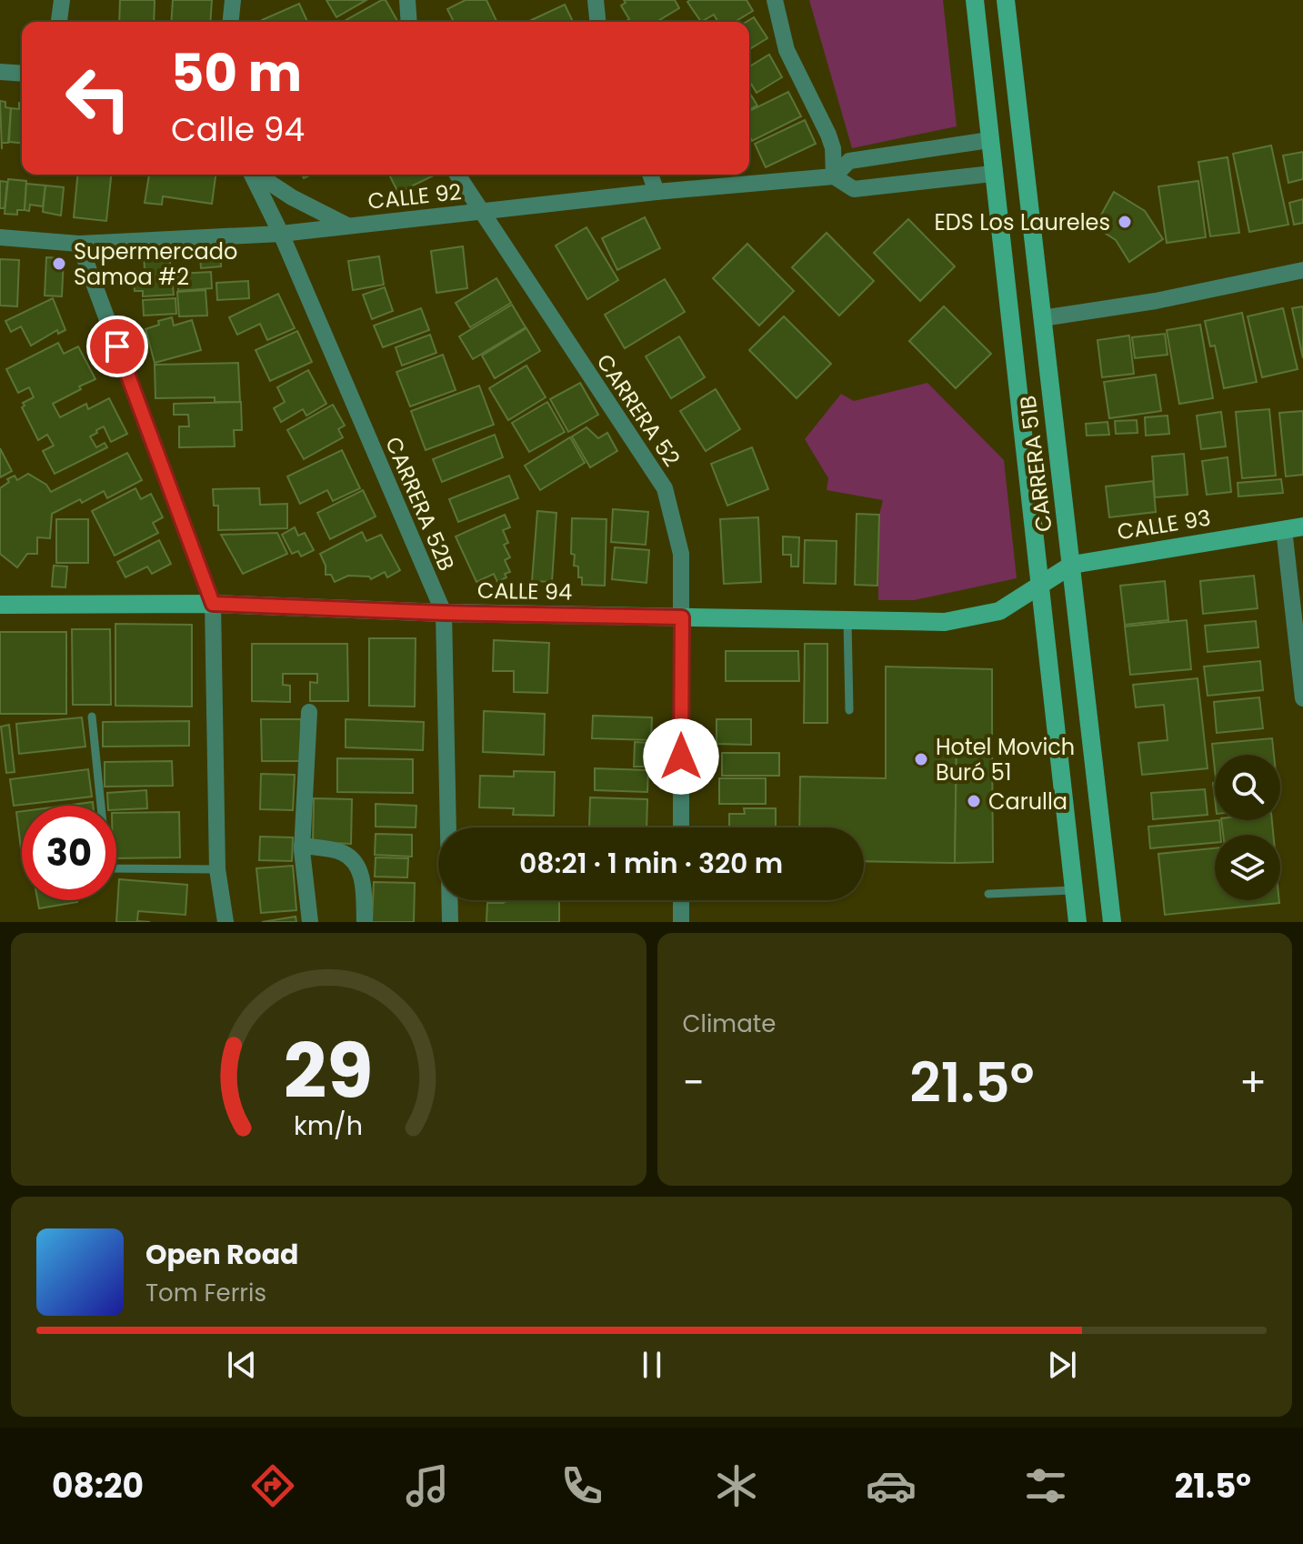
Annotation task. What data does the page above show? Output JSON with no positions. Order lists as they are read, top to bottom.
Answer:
{
  "streets": {
    "main road": ["CARRERA 51B", "CALLE 93", "CALLE 94"],
    "street": ["CALLE 92", "CARRERA 52", "CARRERA 52B"]
  },
  "crossings": [
    ["CALLE 92", "CARRERA 52"],
    ["CALLE 92", "CARRERA 51B"],
    ["CALLE 92", "CARRERA 52B"],
    ["CARRERA 52", "CALLE 94"],
    ["CARRERA 51B", "CALLE 93"],
    ["CARRERA 51B", "CALLE 94"],
    ["CARRERA 52B", "CALLE 94"],
    ["CALLE 93", "CALLE 94"]
  ],
  "places": [
    "EDS Los Laureles",
    "Supermercado Samoa #2",
    "Hotel Movich Buró 51",
    "Carulla"
  ],
  "page": {
    "turn": ["50 m", "Calle 94"],
    "limit": "30",
    "trip": "08:21 · 1 min · 320 m",
    "tile": "Climate",
    "heat": ["−", "21.5°", "+"],
    "song": ["Open Road", "Tom Ferris"],
    "tabs": ["08:20", "21.5°"],
    "gauge": ["29", "km/h"]
  }
}
